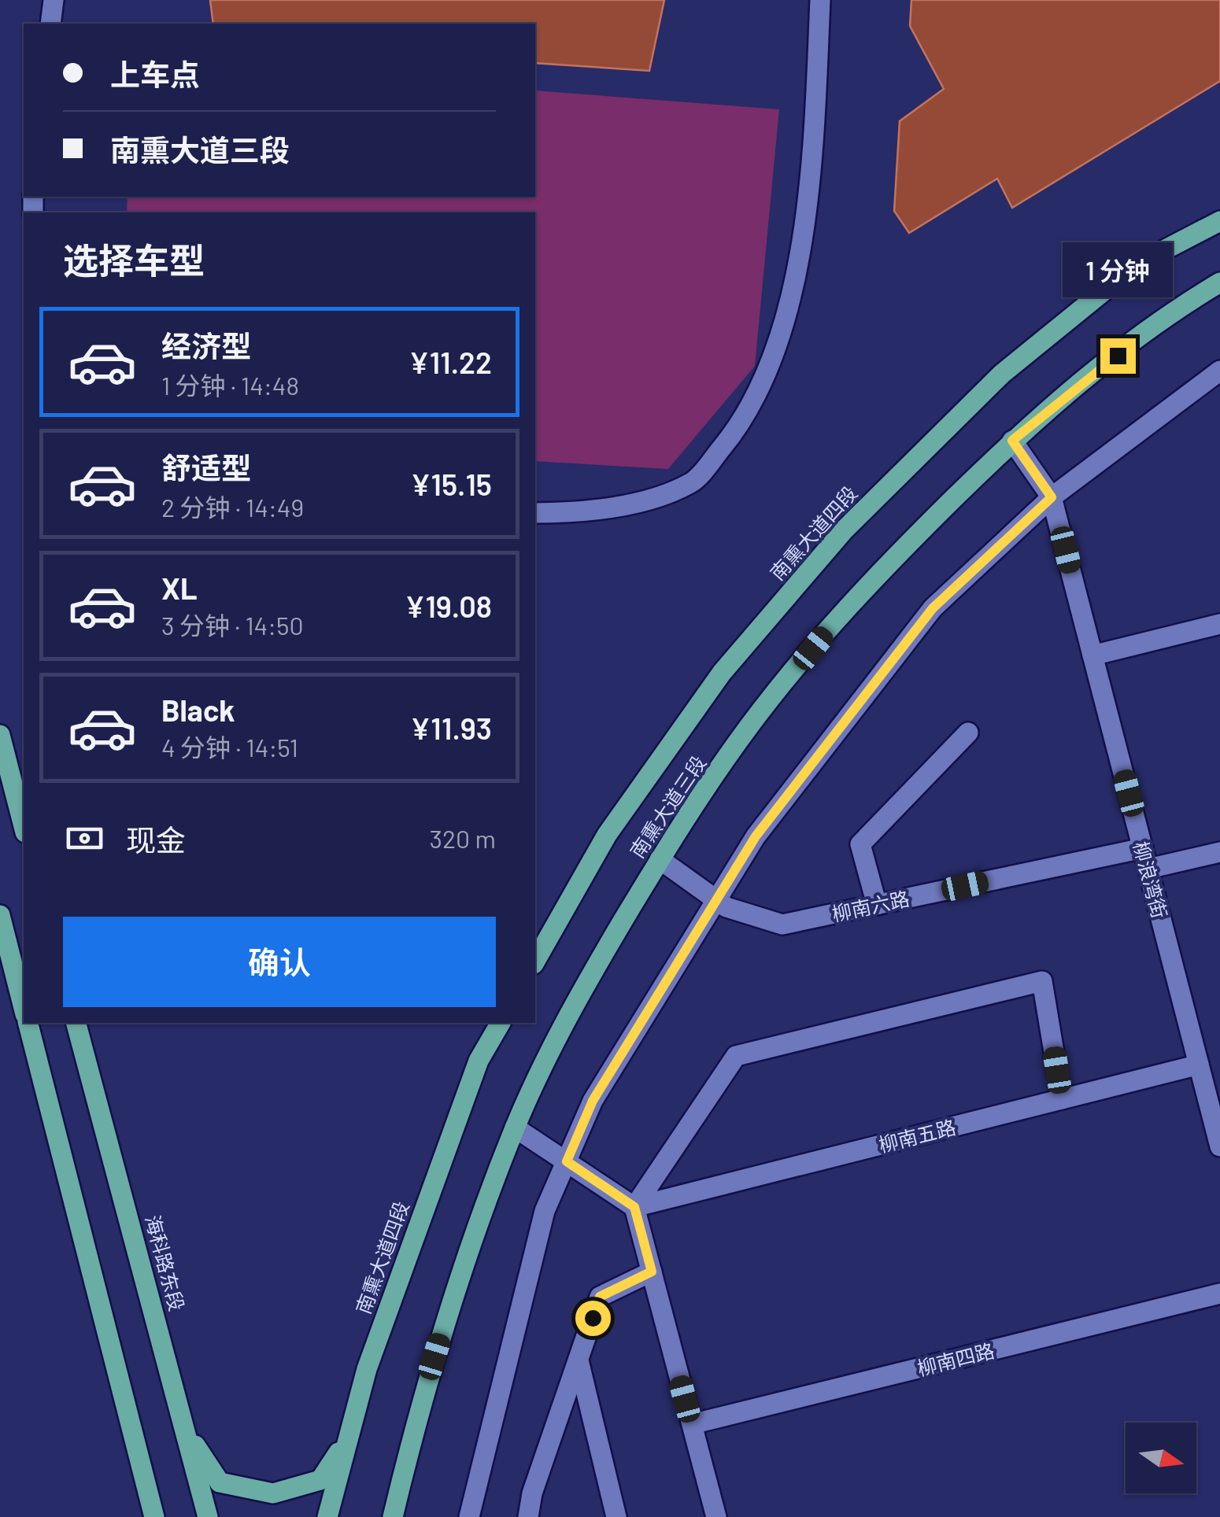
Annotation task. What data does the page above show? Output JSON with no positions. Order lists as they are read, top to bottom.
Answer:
{
  "streets": {
    "main road": ["南熏大道四段", "南熏大道三段", "海科路东段"],
    "street": [
      "柳浪湾街",
      "柳南六路",
      "柳南五路",
      "柳南四路"
    ]
  },
  "crossings": [
    ["南熏大道三段", "柳浪湾街"],
    ["南熏大道三段", "柳南六路"],
    ["柳浪湾街", "柳南六路"],
    ["柳浪湾街", "柳南五路"]
  ],
  "north": "right",
  "page": {
    "banner": ["上车点", "南熏大道三段"],
    "heading": "选择车型",
    "bubble": "1 分钟",
    "list": [
      {
        "name": "经济型",
        "note": "1 分钟 · 14:48",
        "value": "¥11.22"
      },
      {
        "name": "舒适型",
        "note": "2 分钟 · 14:49",
        "value": "¥15.15"
      },
      {
        "name": "XL",
        "note": "3 分钟 · 14:50",
        "value": "¥19.08"
      },
      {
        "name": "Black",
        "note": "4 分钟 · 14:51",
        "value": "¥11.93"
      }
    ],
    "pay": ["现金", "320 m"],
    "buttons": "确认"
  }
}
